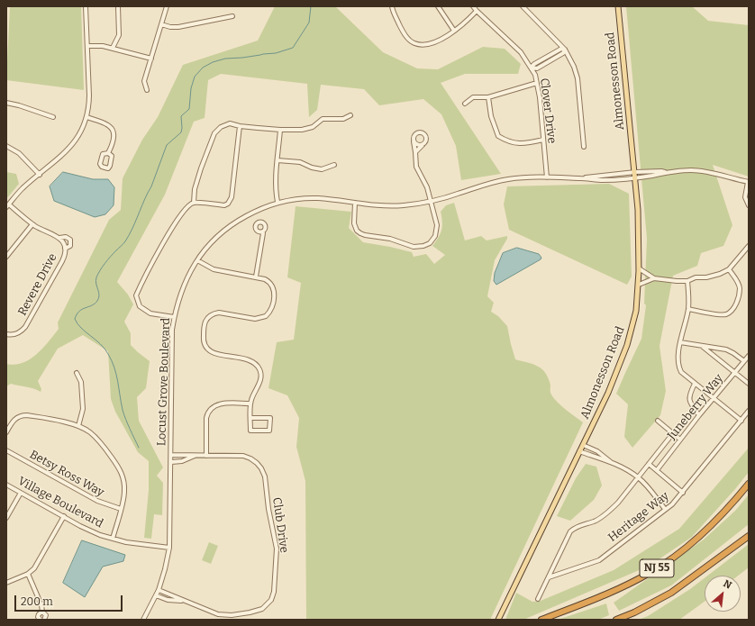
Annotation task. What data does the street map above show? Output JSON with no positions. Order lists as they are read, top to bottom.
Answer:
{
  "streets": {
    "highway": ["NJ 55"],
    "main road": ["Almonesson Road"],
    "street": [
      "Clover Drive",
      "Revere Drive",
      "Locust Grove Boulevard",
      "Juneberry Way",
      "Betsy Ross Way",
      "Village Boulevard",
      "Heritage Way",
      "Club Drive"
    ]
  },
  "crossings": [
    ["Clover Drive", "Locust Grove Boulevard"],
    ["Locust Grove Boulevard", "Village Boulevard"],
    ["Locust Grove Boulevard", "Club Drive"]
  ],
  "scale_bar": "200 m",
  "north": "top right"
}
